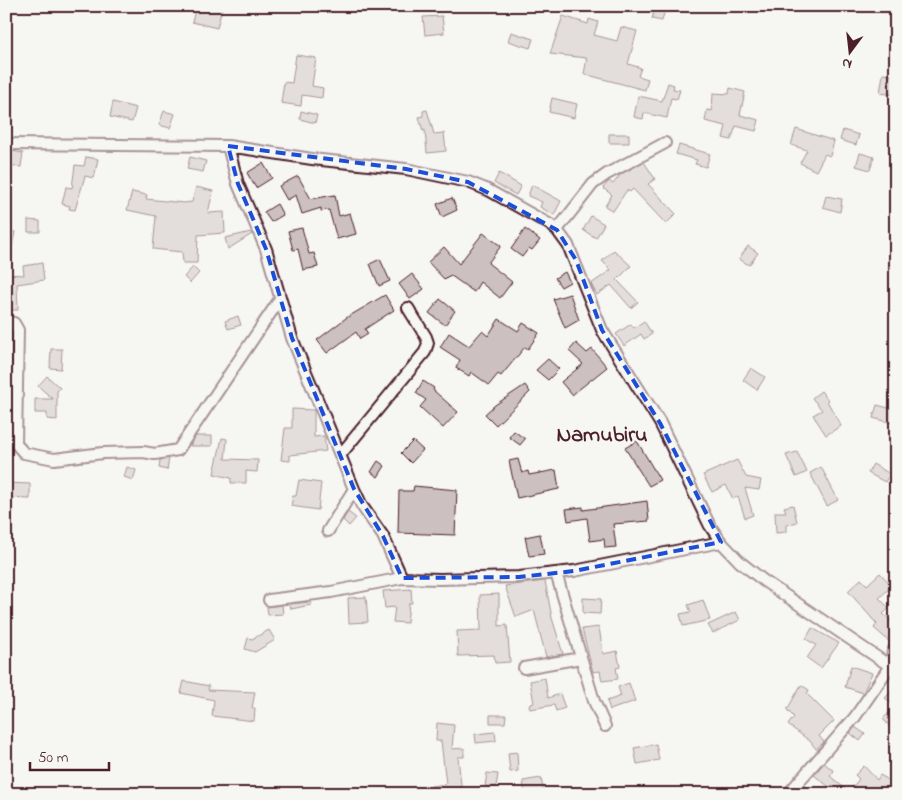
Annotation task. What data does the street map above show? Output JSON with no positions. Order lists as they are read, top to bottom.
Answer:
{
  "districts": ["Namubiru"],
  "scale_bar": "50 m",
  "north": "bottom"
}
